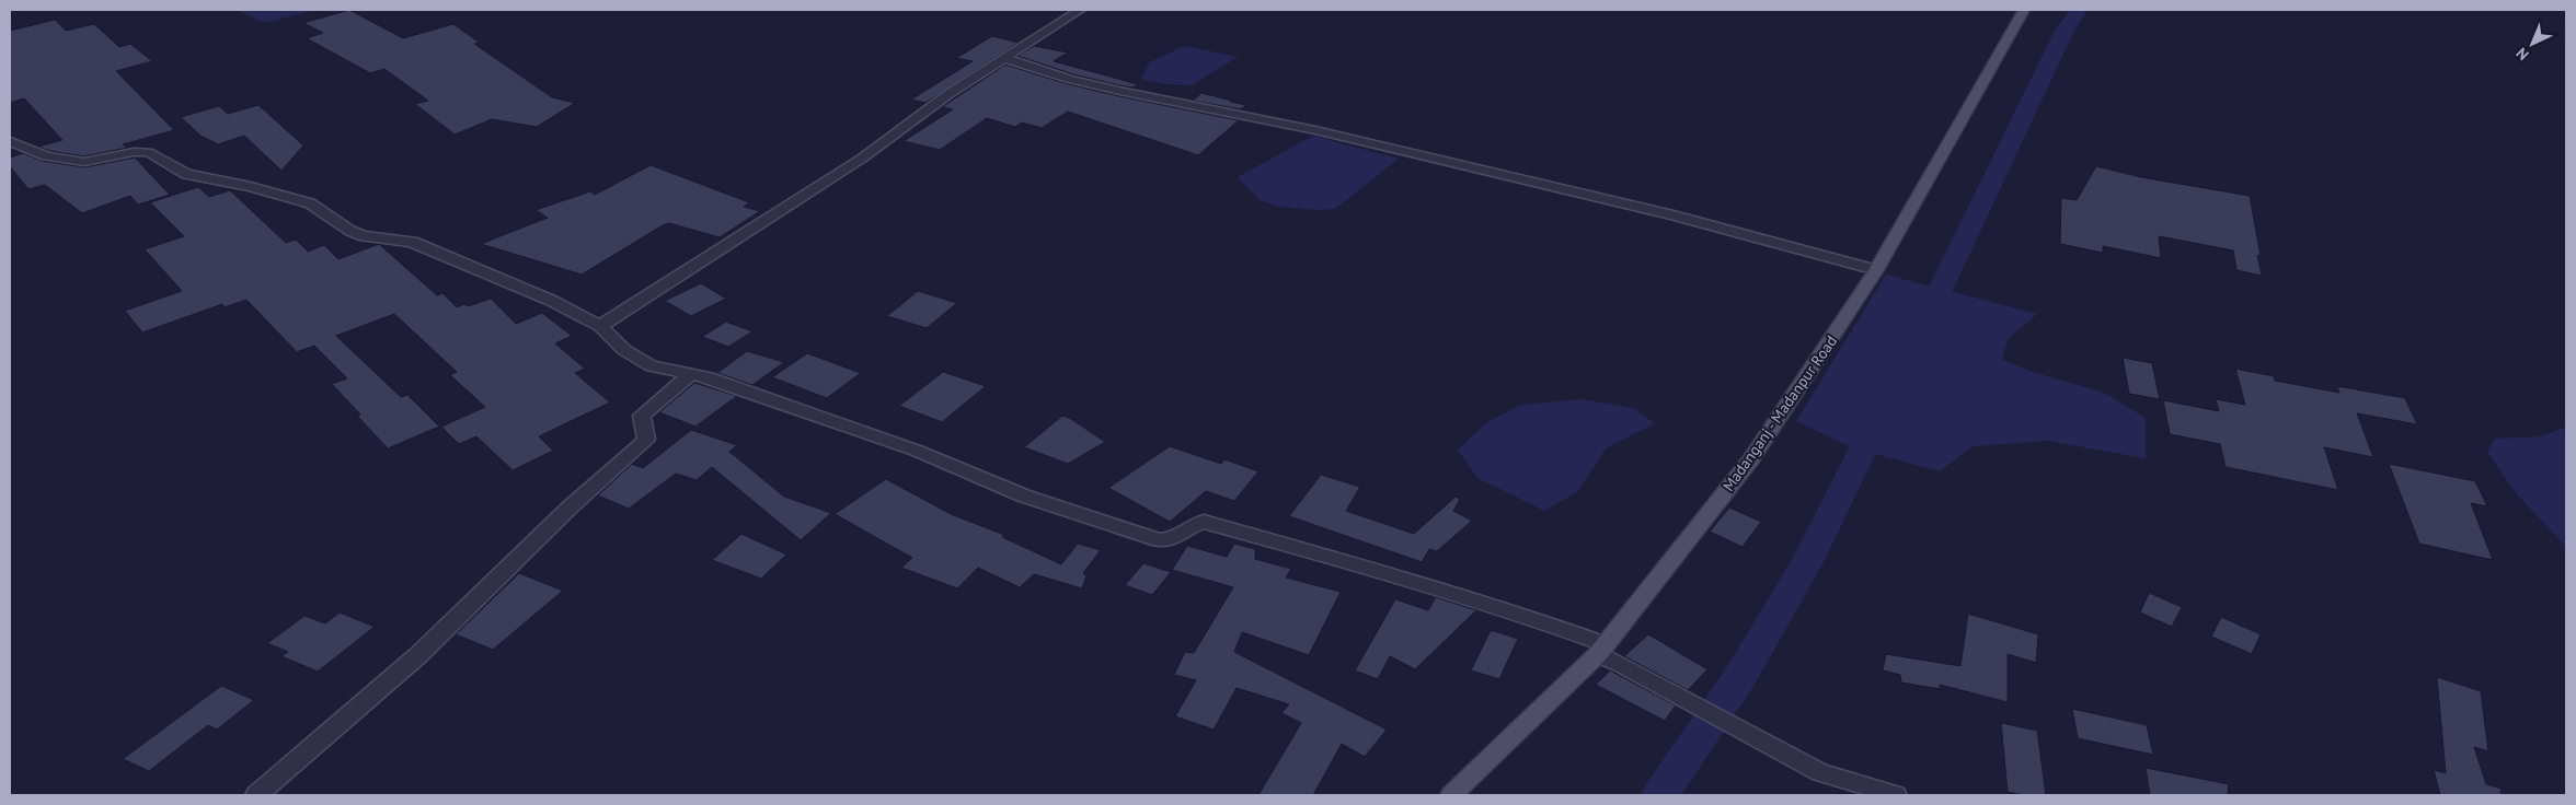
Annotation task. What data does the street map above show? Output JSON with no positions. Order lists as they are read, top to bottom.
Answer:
{
  "streets": {
    "main road": ["Madanganj - Madanpur Road"]
  },
  "north": "bottom left"
}
